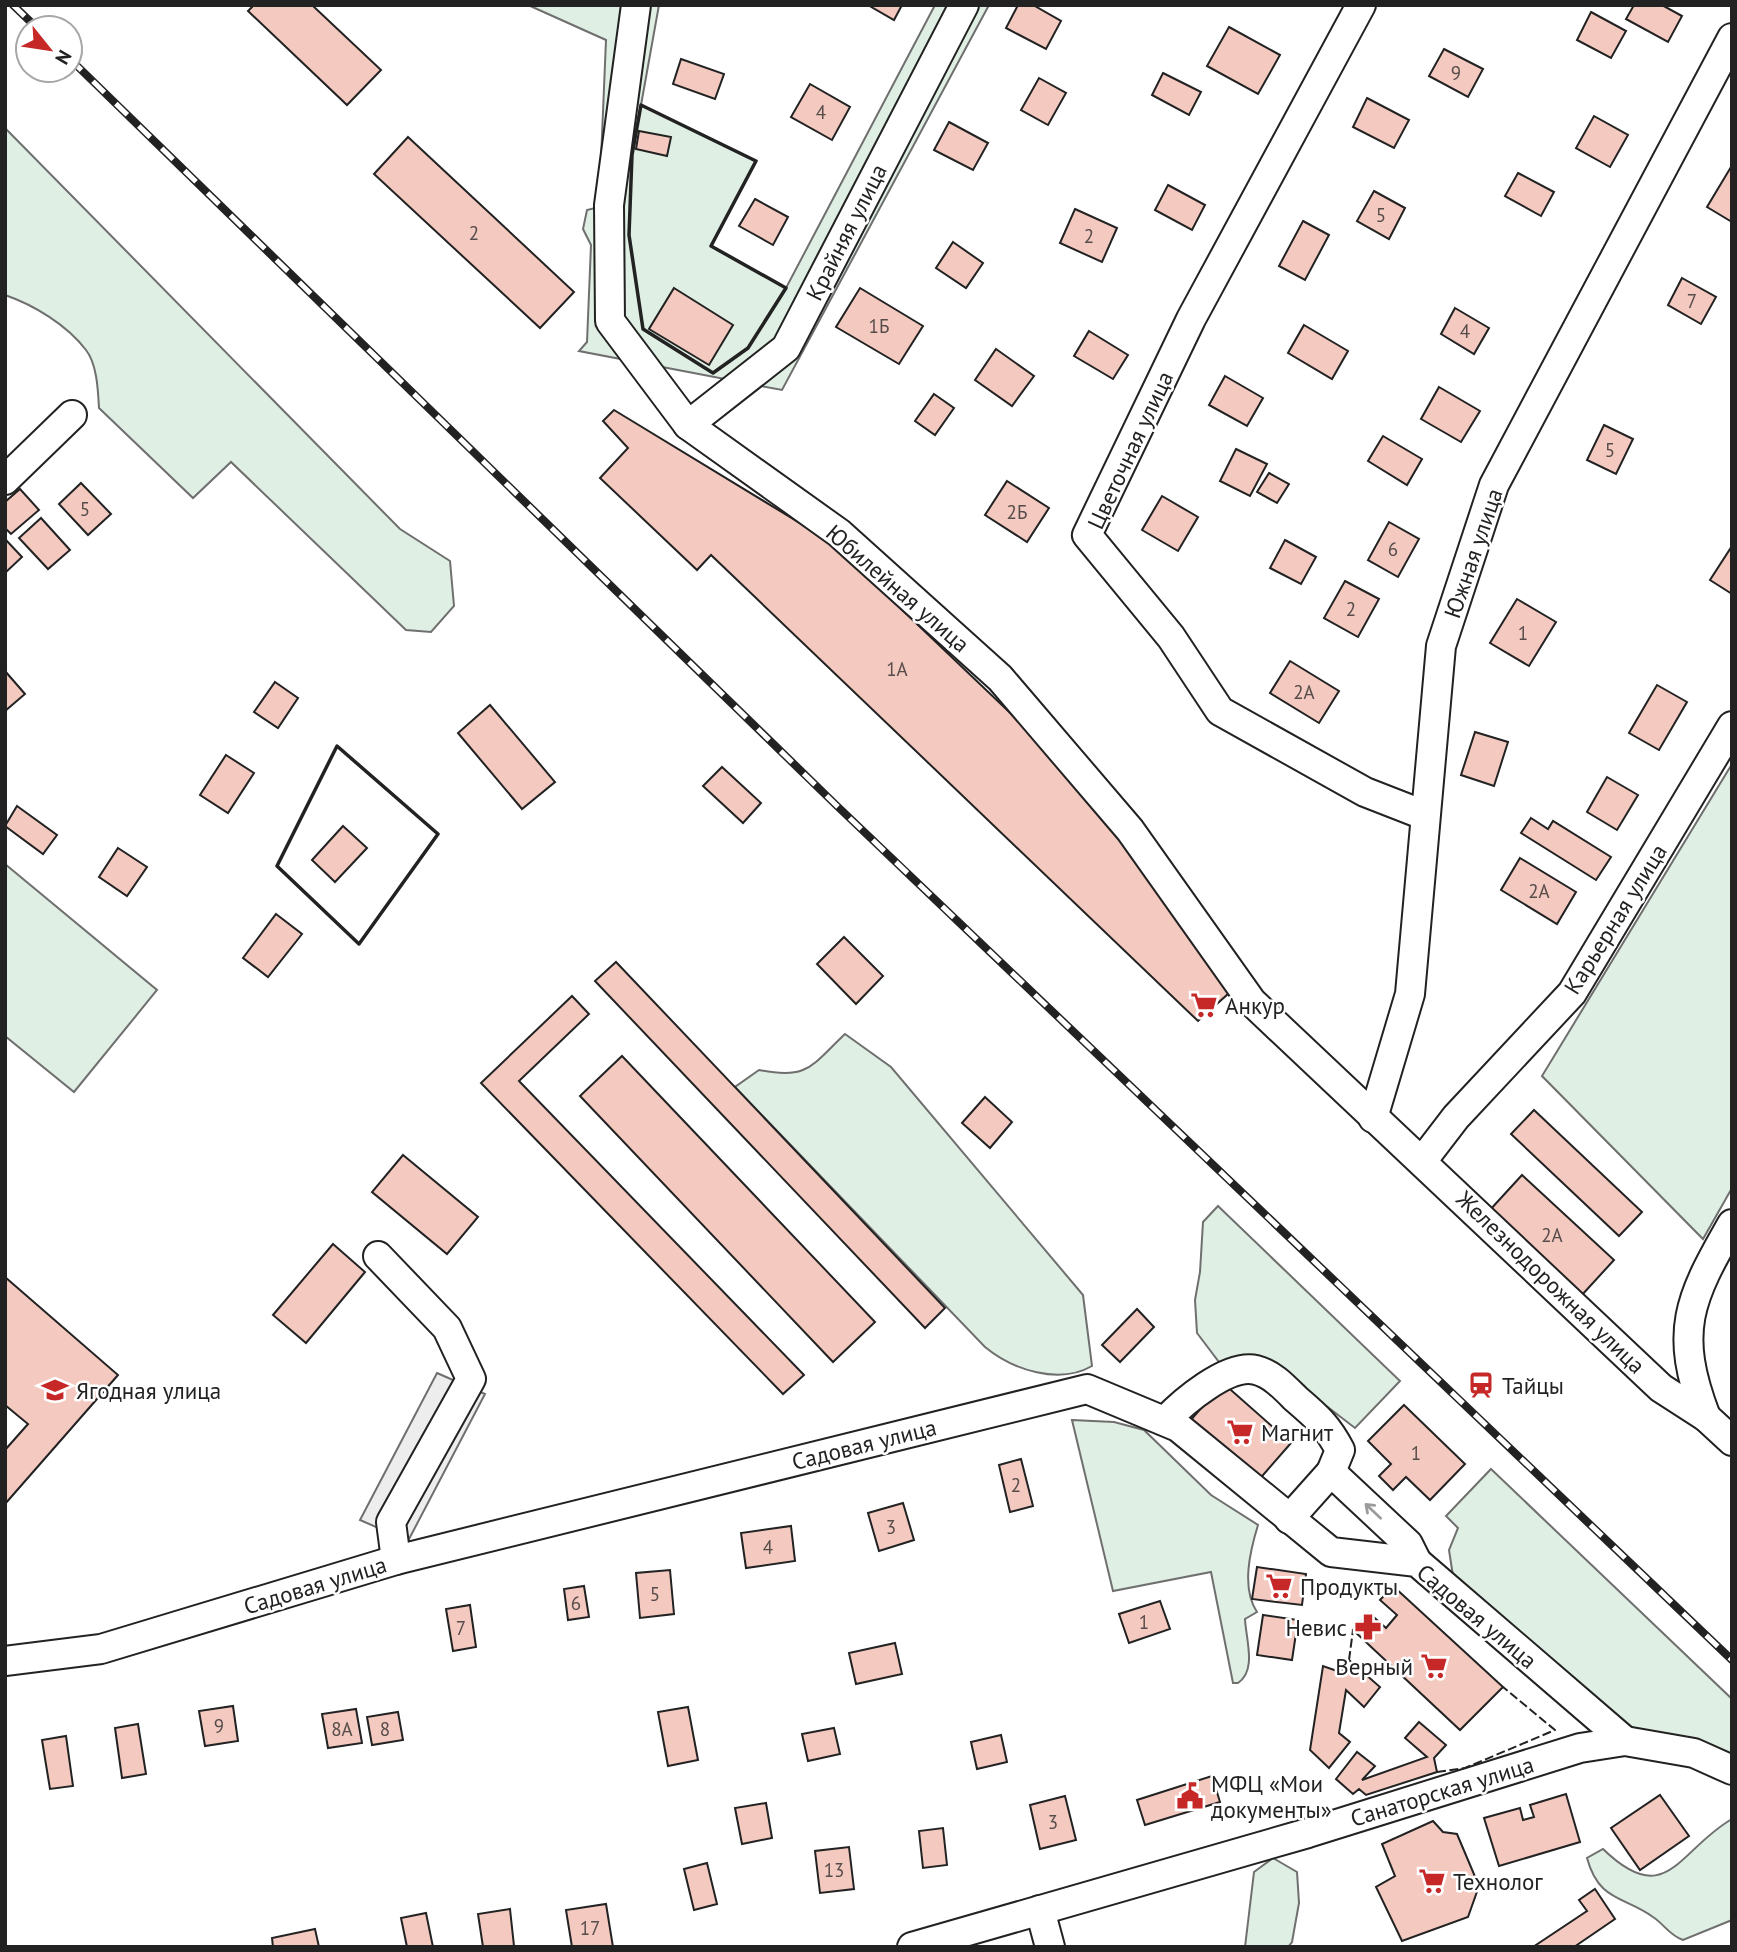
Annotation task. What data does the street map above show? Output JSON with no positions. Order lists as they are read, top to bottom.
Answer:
{
  "streets": {
    "street": [
      "Крайняя улица",
      "Цветочная улица",
      "Южная улица",
      "Юбилейная улица",
      "Карьерная улица",
      "Железнодорожная улица",
      "Садовая улица",
      "Санаторская улица"
    ]
  },
  "crossings": [
    ["Крайняя улица", "Юбилейная улица"],
    ["Цветочная улица", "Южная улица"],
    ["Южная улица", "Юбилейная улица"],
    ["Южная улица", "Железнодорожная улица"],
    ["Юбилейная улица", "Железнодорожная улица"],
    ["Карьерная улица", "Железнодорожная улица"],
    ["Садовая улица", "Санаторская улица"]
  ],
  "places": {
    "supermarket": [
      "Анкур",
      "Магнит",
      "Продукты",
      "Верный",
      "Технолог"
    ],
    "station": ["Тайцы"],
    "school or university": ["Ягодная улица"],
    "pharmacy": ["Невис"],
    "public building": ["МФЦ «Мои документы»"]
  },
  "house_numbers": [
    "9",
    "4",
    "5",
    "2",
    "2",
    "7",
    "1Б",
    "4",
    "5",
    "5",
    "2Б",
    "6",
    "2",
    "1",
    "1А",
    "2А",
    "2А",
    "2А",
    "1",
    "2",
    "3",
    "4",
    "5",
    "6",
    "1",
    "7",
    "9",
    "8А",
    "8",
    "3",
    "13",
    "17"
  ],
  "north": "bottom right"
}
